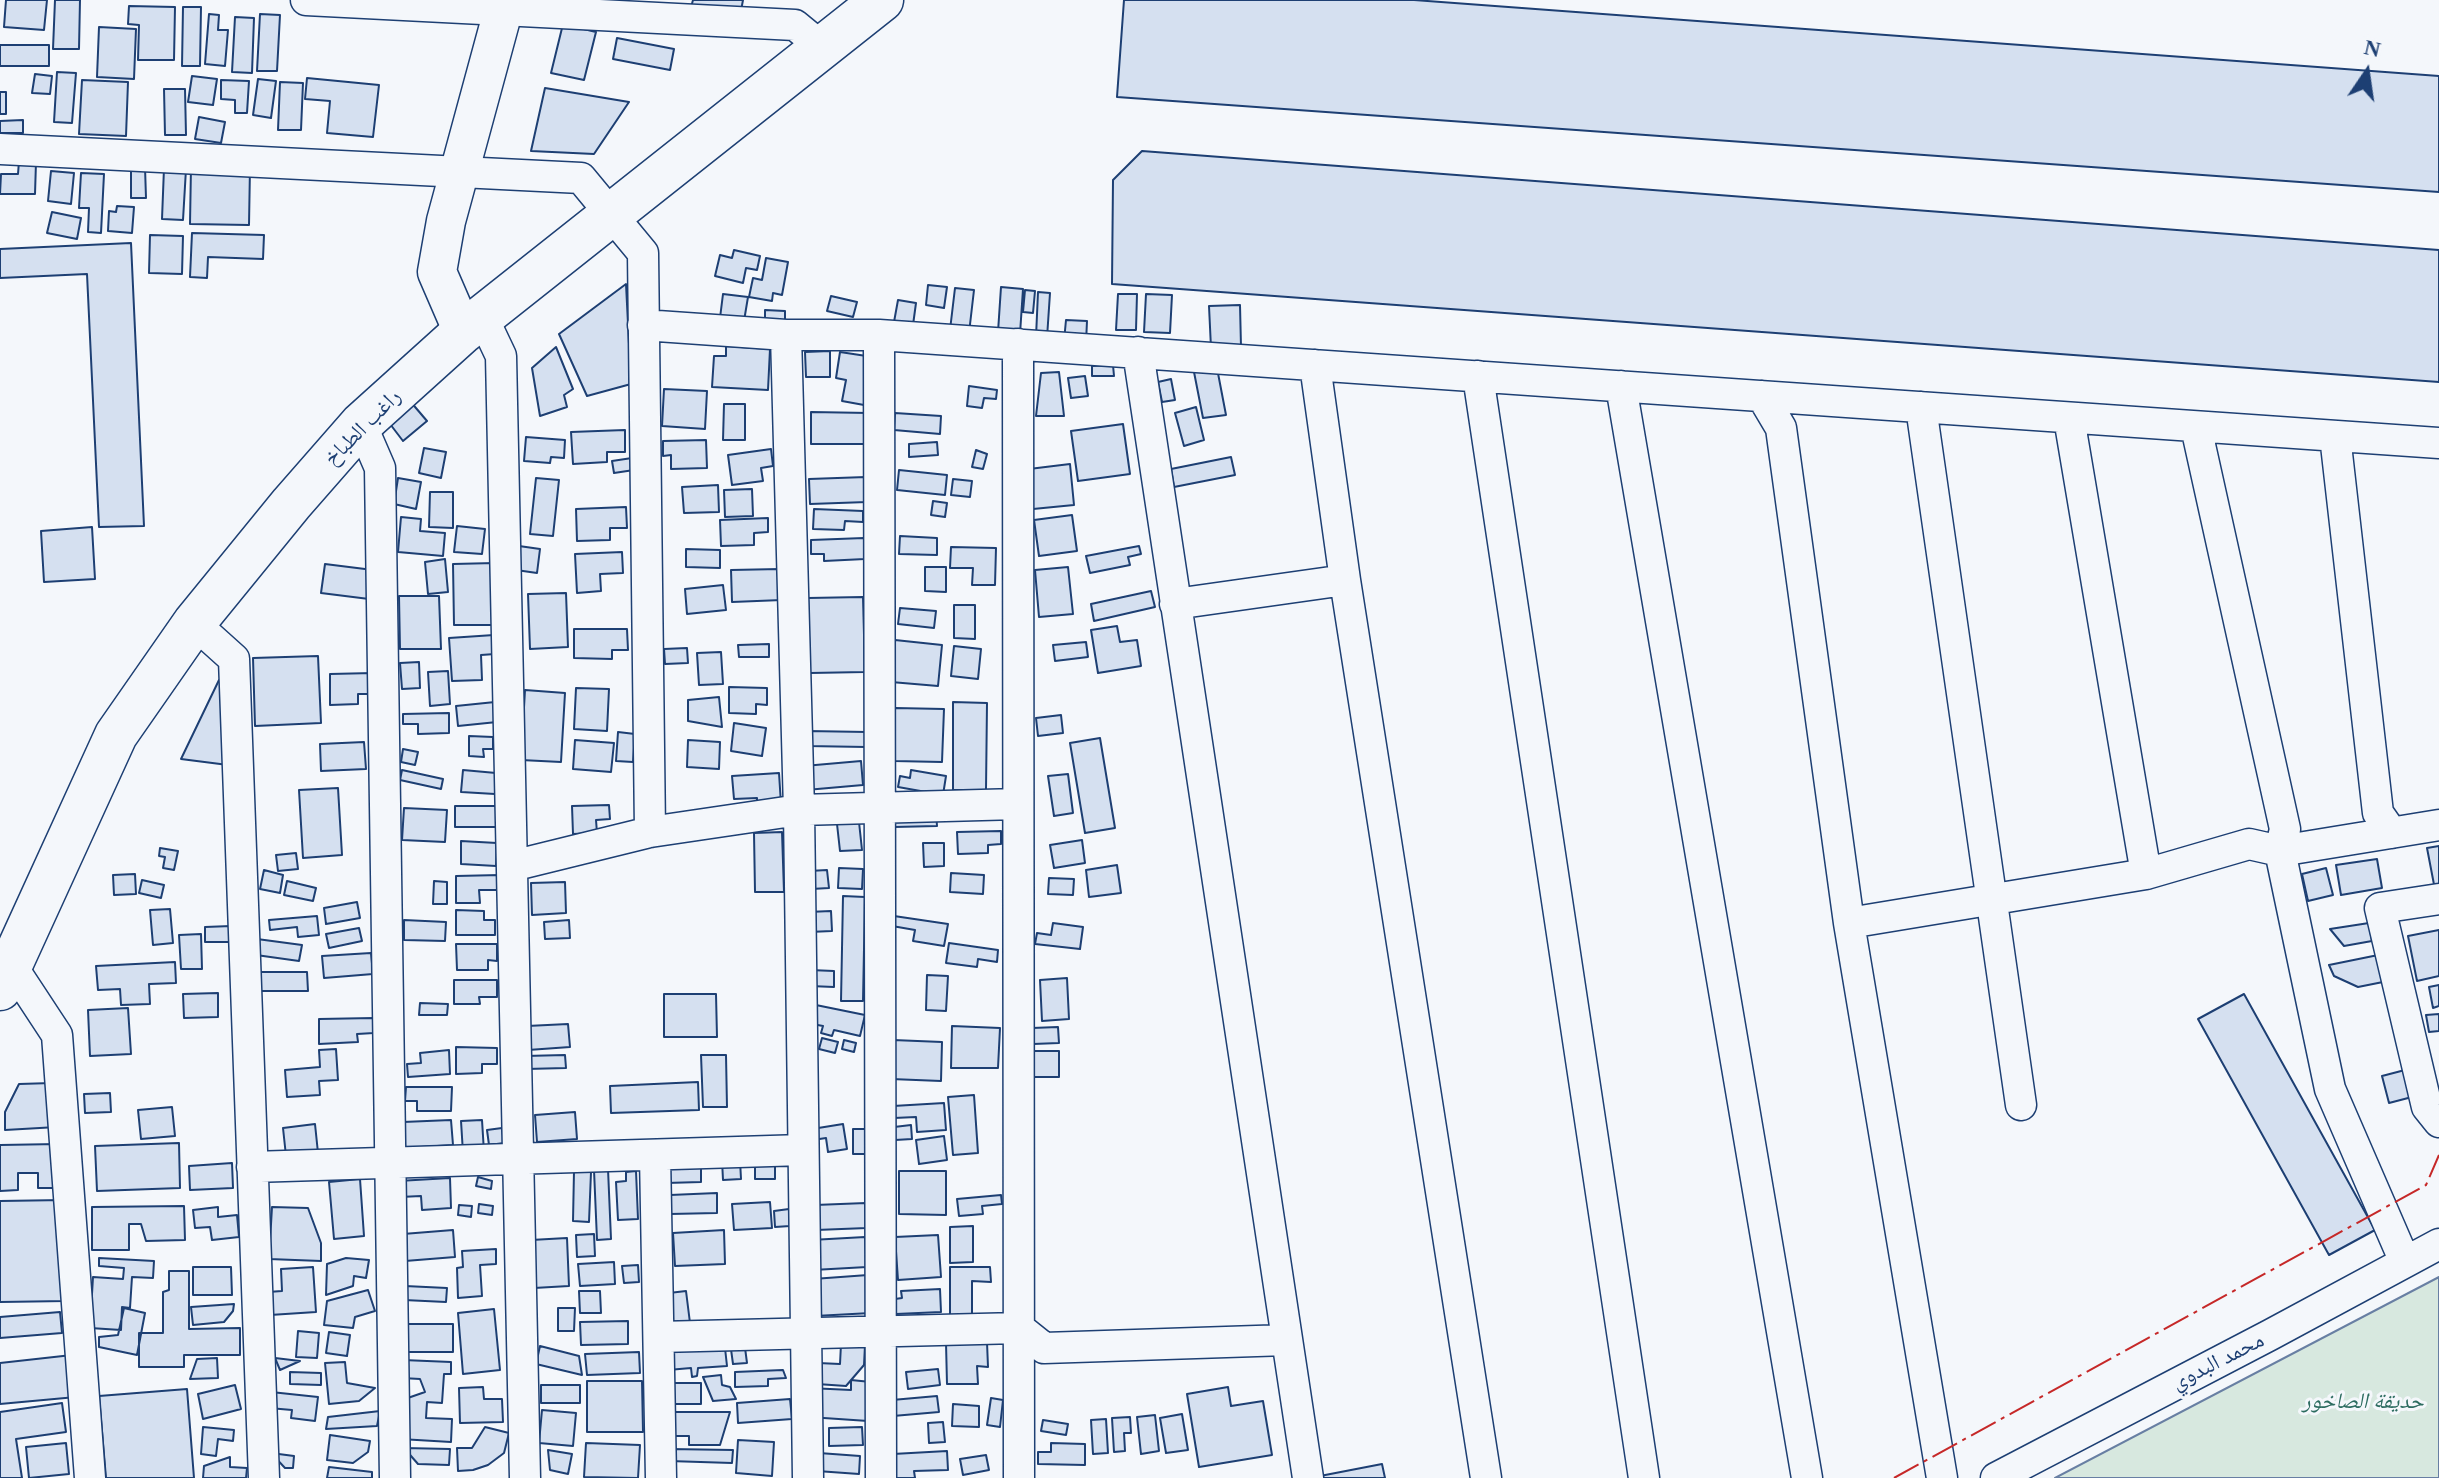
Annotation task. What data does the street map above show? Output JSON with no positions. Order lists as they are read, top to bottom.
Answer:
{
  "streets": {
    "main road": ["راغب الطباخ"],
    "street": ["محمد البدوي"]
  },
  "parks": ["حديقة الصاخور"],
  "north": "top"
}
